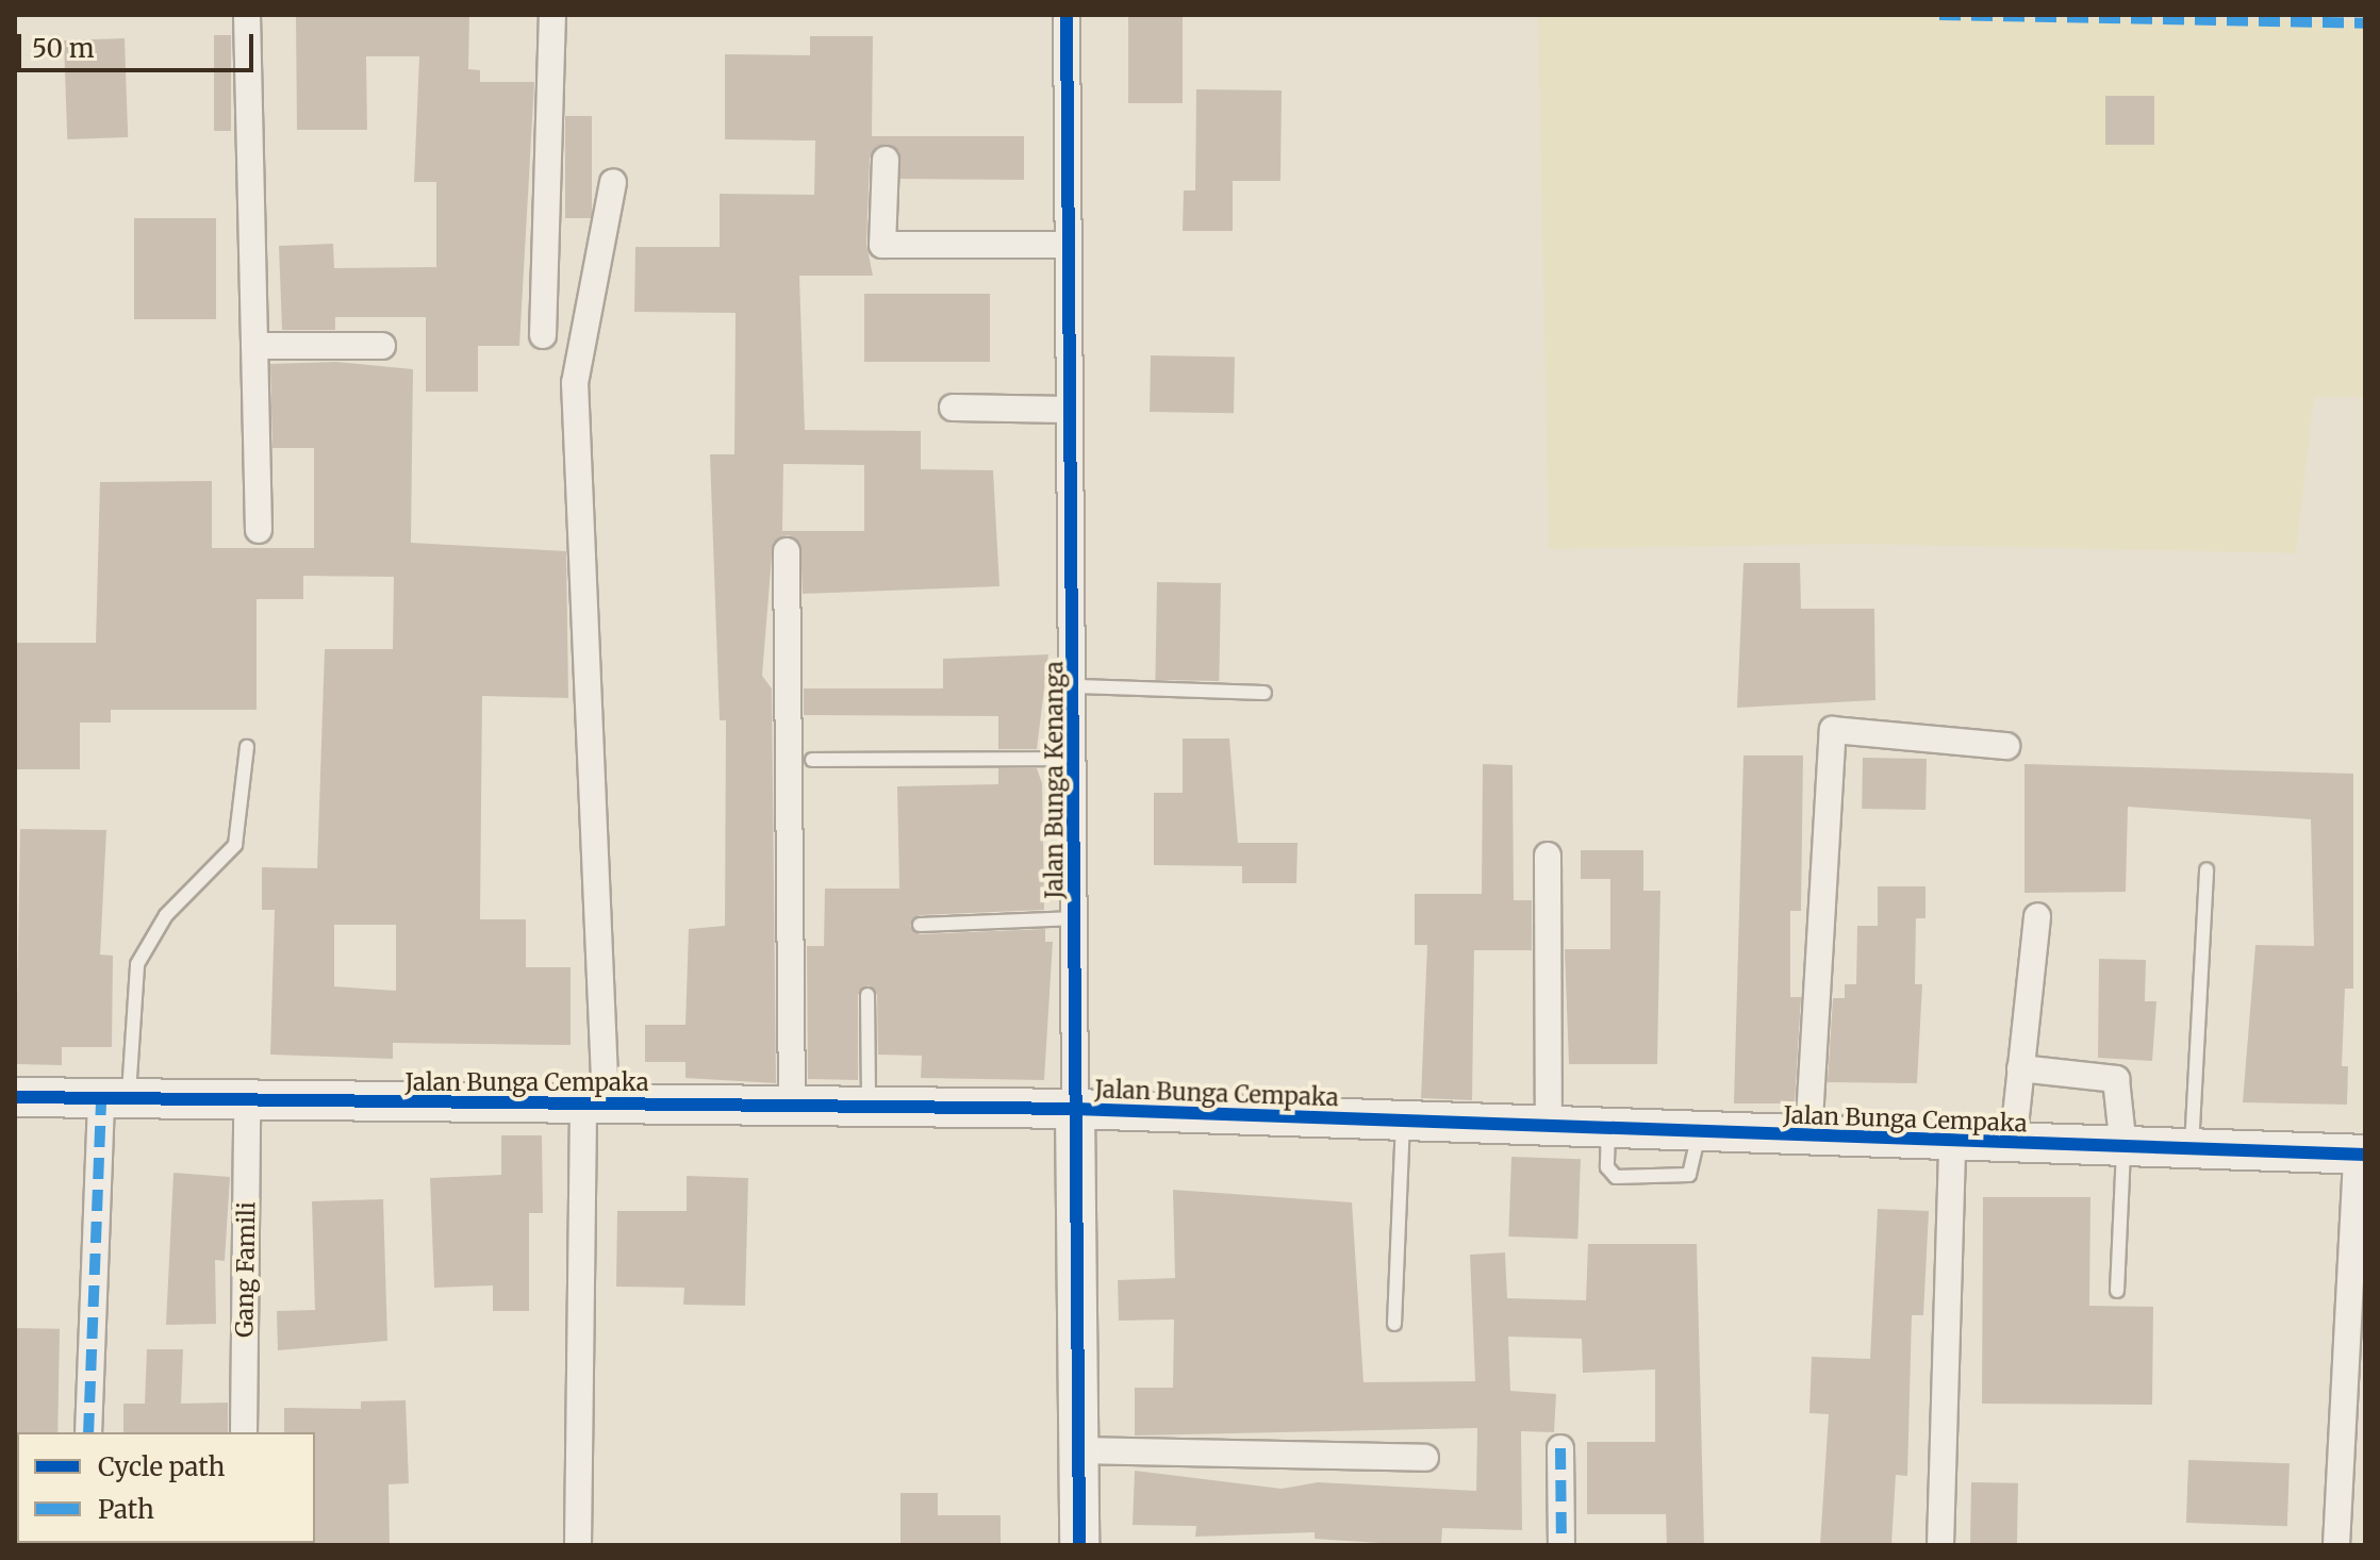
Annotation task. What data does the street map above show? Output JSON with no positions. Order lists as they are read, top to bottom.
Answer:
{
  "streets": {
    "street": ["Jalan Bunga Kenanga", "Jalan Bunga Cempaka", "Gang Famili"]
  },
  "crossings": [
    ["Jalan Bunga Kenanga", "Jalan Bunga Cempaka"],
    ["Jalan Bunga Cempaka", "Gang Famili"]
  ],
  "legend": ["Cycle path", "Path"],
  "scale_bar": "50 m"
}
